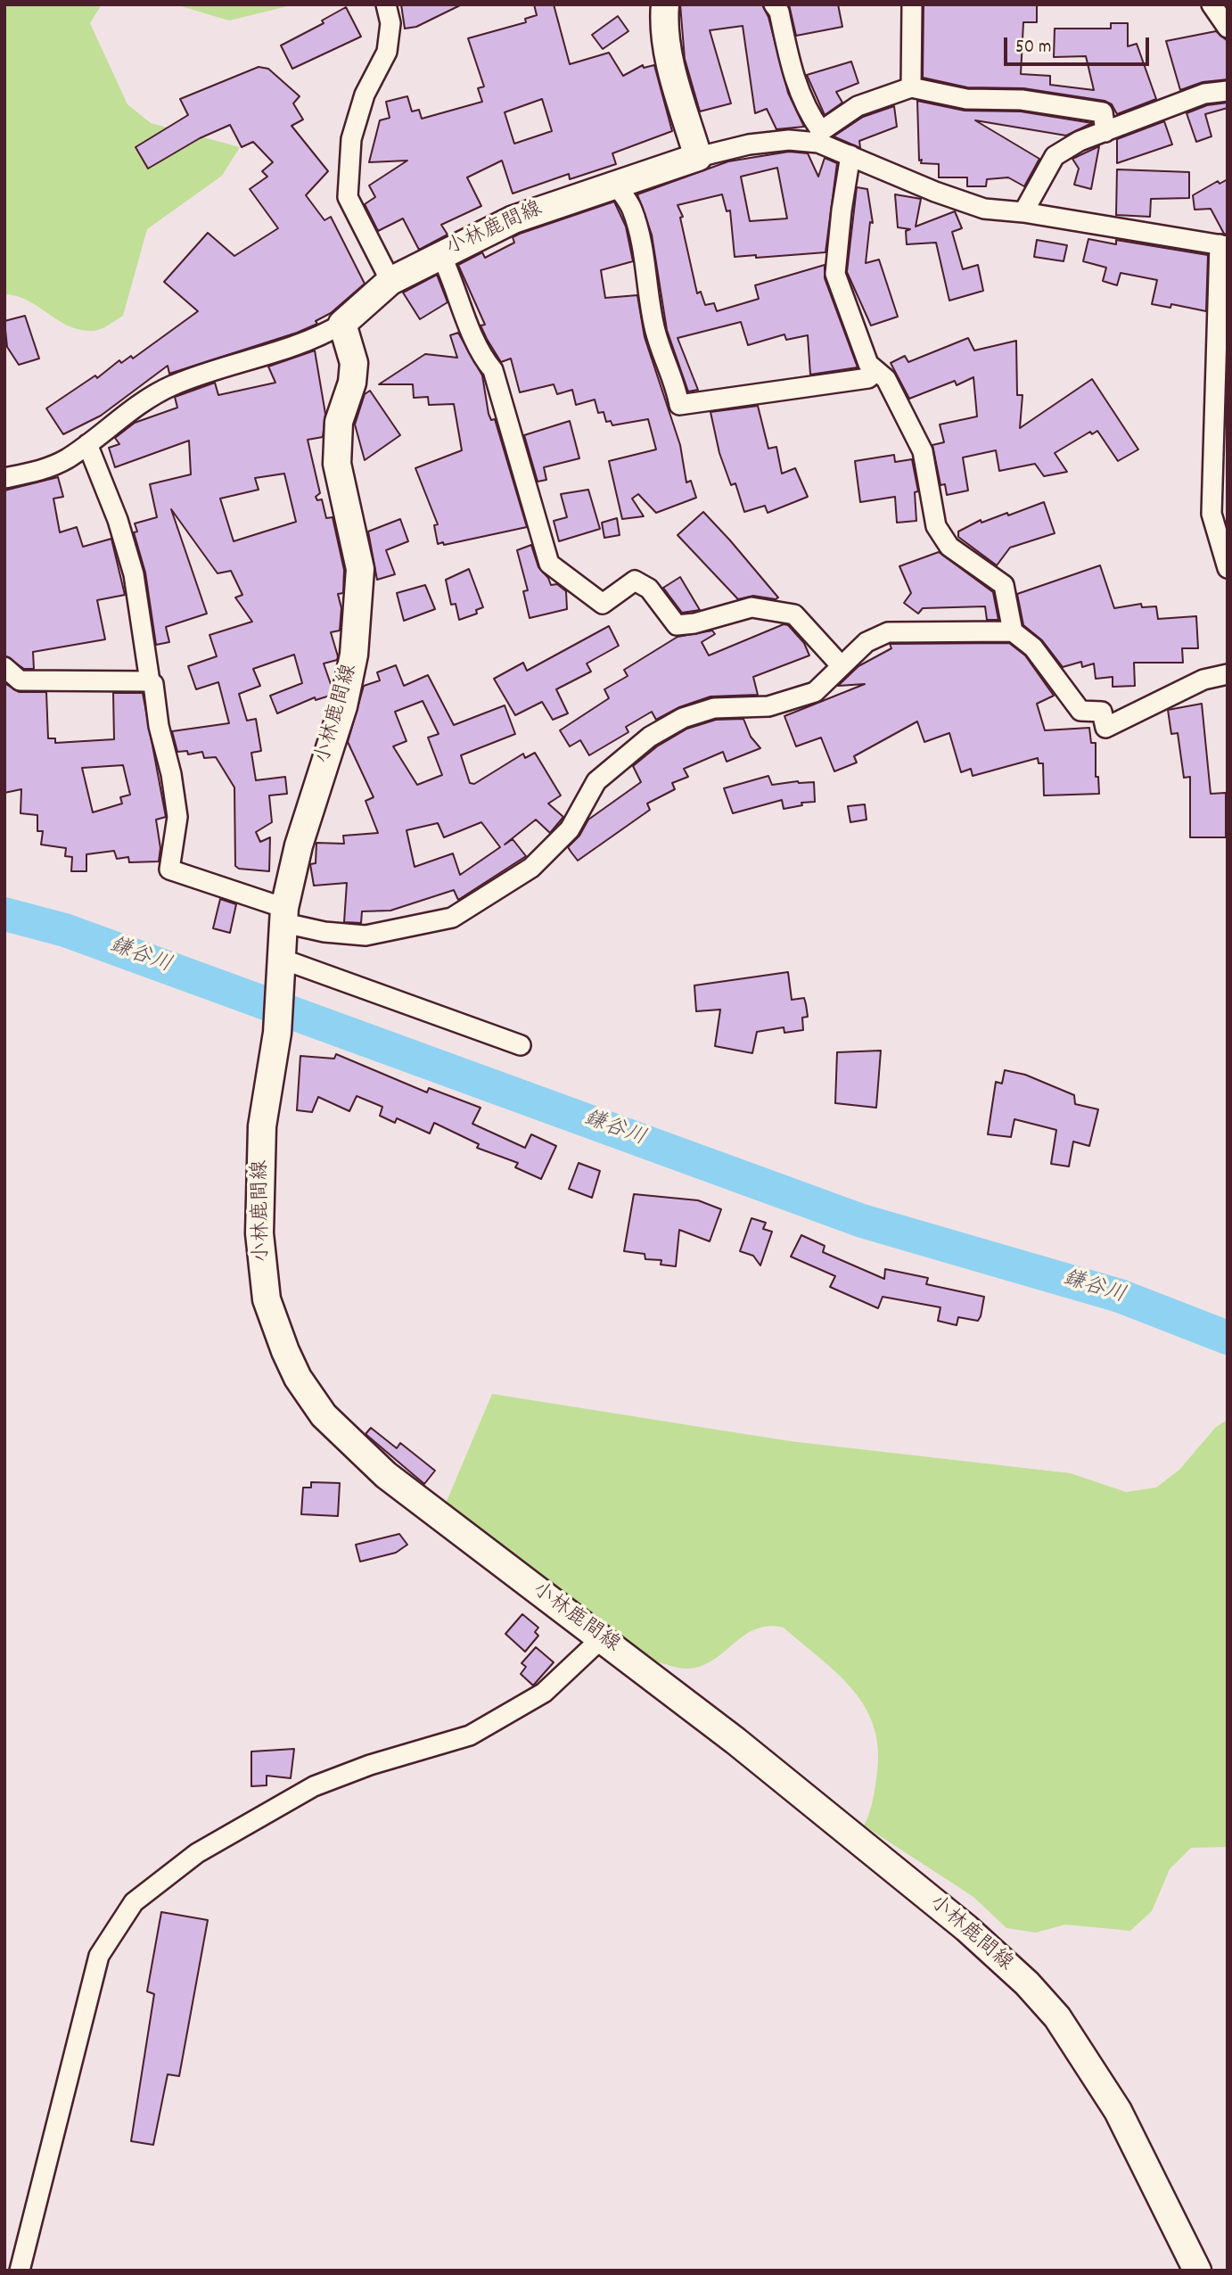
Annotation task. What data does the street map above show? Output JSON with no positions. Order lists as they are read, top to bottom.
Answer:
{
  "streets": {
    "main road": ["小林鹿間線"]
  },
  "water": ["鎌谷川"],
  "scale_bar": "50 m"
}
